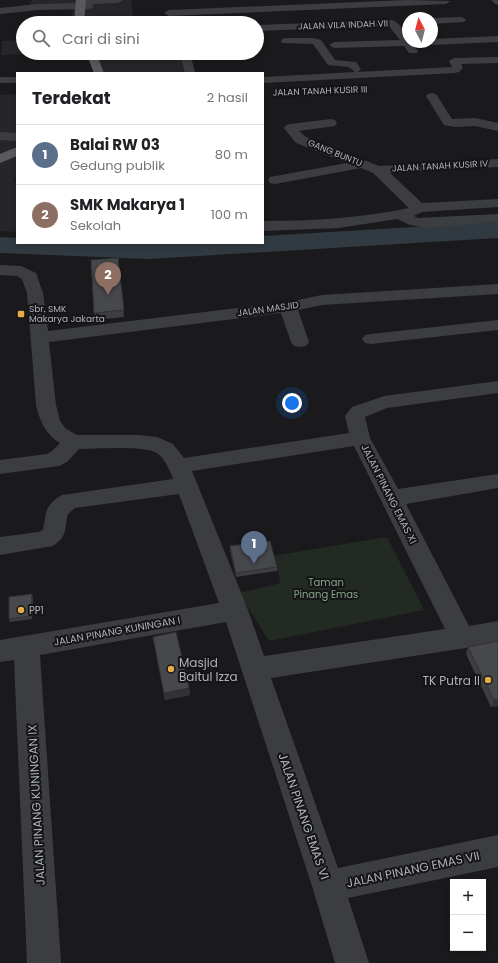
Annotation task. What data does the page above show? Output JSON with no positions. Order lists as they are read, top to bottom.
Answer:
{
  "streets": {
    "street": [
      "JALAN VILA INDAH VII",
      "GANG BUNTU",
      "JALAN TANAH KUSIR IV",
      "JALAN MASJID",
      "JALAN PINANG EMAS XI",
      "JALAN PINANG KUNINGAN I",
      "JALAN PINANG KUNINGAN IX",
      "JALAN PINANG EMAS VI",
      "JALAN PINANG EMAS VII"
    ]
  },
  "crossings": [
    ["GANG BUNTU", "JALAN TANAH KUSIR IV"],
    ["JALAN PINANG KUNINGAN I", "JALAN PINANG KUNINGAN IX"],
    ["JALAN PINANG KUNINGAN I", "JALAN PINANG EMAS VI"],
    ["JALAN PINANG EMAS VI", "JALAN PINANG EMAS VII"]
  ],
  "parks": ["Taman Pinang Emas"],
  "places": {
    "transit": ["Sbr. SMK Makarya Jakarta"],
    "other": ["PP1", "Masjid Baitul Izza", "TK Putra II"]
  },
  "north": "top",
  "page": {
    "search": "Cari di sini",
    "heading": ["Terdekat", "2 hasil"],
    "list": [
      {
        "mark": "1",
        "name": "Balai RW 03",
        "note": "Gedung publik",
        "value": "80 m"
      },
      {
        "mark": "2",
        "name": "SMK Makarya 1",
        "note": "Sekolah",
        "value": "100 m"
      }
    ],
    "pins": ["2", "1"],
    "map_buttons": ["+", "−"]
  }
}
